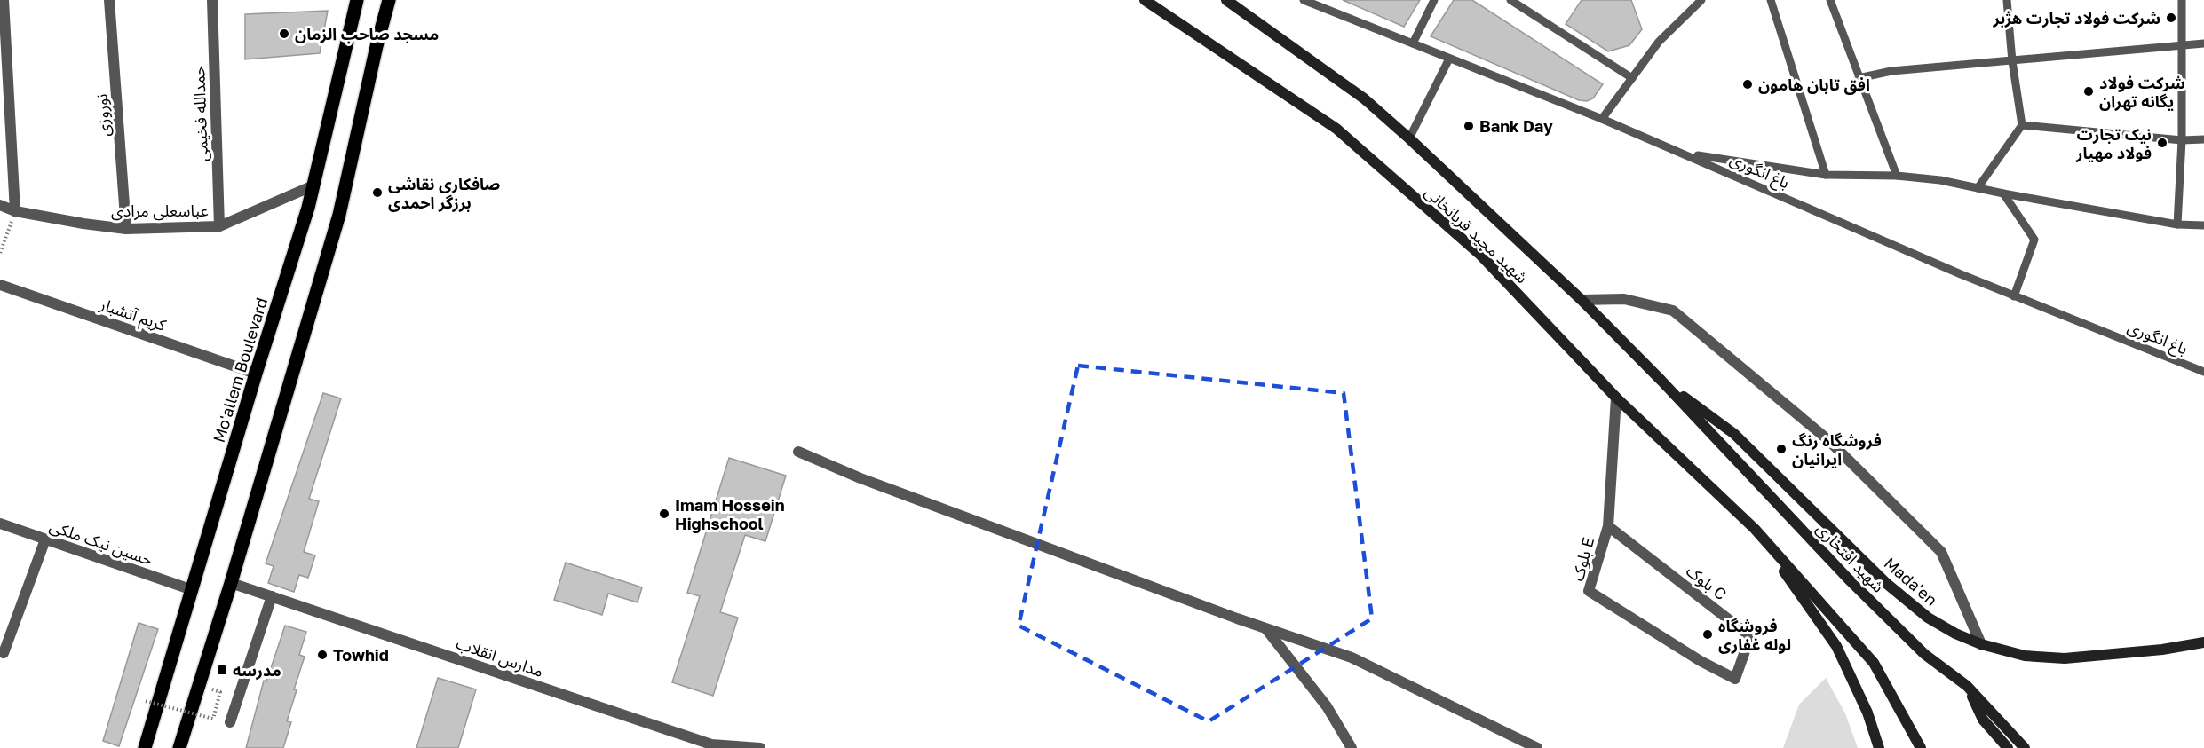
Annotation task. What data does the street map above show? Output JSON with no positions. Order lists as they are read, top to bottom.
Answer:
{
  "streets": {
    "main road": [
      "شهید مجید قربانخانی",
      "Mo'allem Boulevard",
      "شهید افتخاری",
      "Mada'en"
    ],
    "street": [
      "حمدالله فخیمی",
      "نوروزی",
      "عباسعلی مرادی",
      "کریم آتشبار",
      "حسین نیک ملکی",
      "بلوک E",
      "بلوک C",
      "مدارس انقلاب"
    ],
    "lane": ["باغ انگوری"]
  },
  "crossings": [
    ["حمدالله فخیمی", "عباسعلی مرادی"],
    ["نوروزی", "عباسعلی مرادی"],
    ["عباسعلی مرادی", "Mo'allem Boulevard"],
    ["شهید مجید قربانخانی", "شهید افتخاری"],
    ["شهید مجید قربانخانی", "بلوک E"],
    ["شهید مجید قربانخانی", "Mada'en"],
    ["کریم آتشبار", "Mo'allem Boulevard"],
    ["Mo'allem Boulevard", "حسین نیک ملکی"],
    ["شهید افتخاری", "Mada'en"],
    ["بلوک E", "بلوک C"]
  ],
  "places": {
    "other": [
      "شرکت فولاد تجارت هژبر",
      "مسجد صاحب الزمان",
      "افق تابان هامون",
      "شرکت فولاد یگانه تهران",
      "Bank Day",
      "نیک تجارت فولاد مهیار",
      "صافکاری نقاشی برزگر احمدی",
      "فروشگاه رنگ ایرانیان",
      "Imam Hossein Highschool",
      "فروشگاه لوله غفاری",
      "Towhid"
    ],
    "transit": ["مدرسه"]
  }
}
